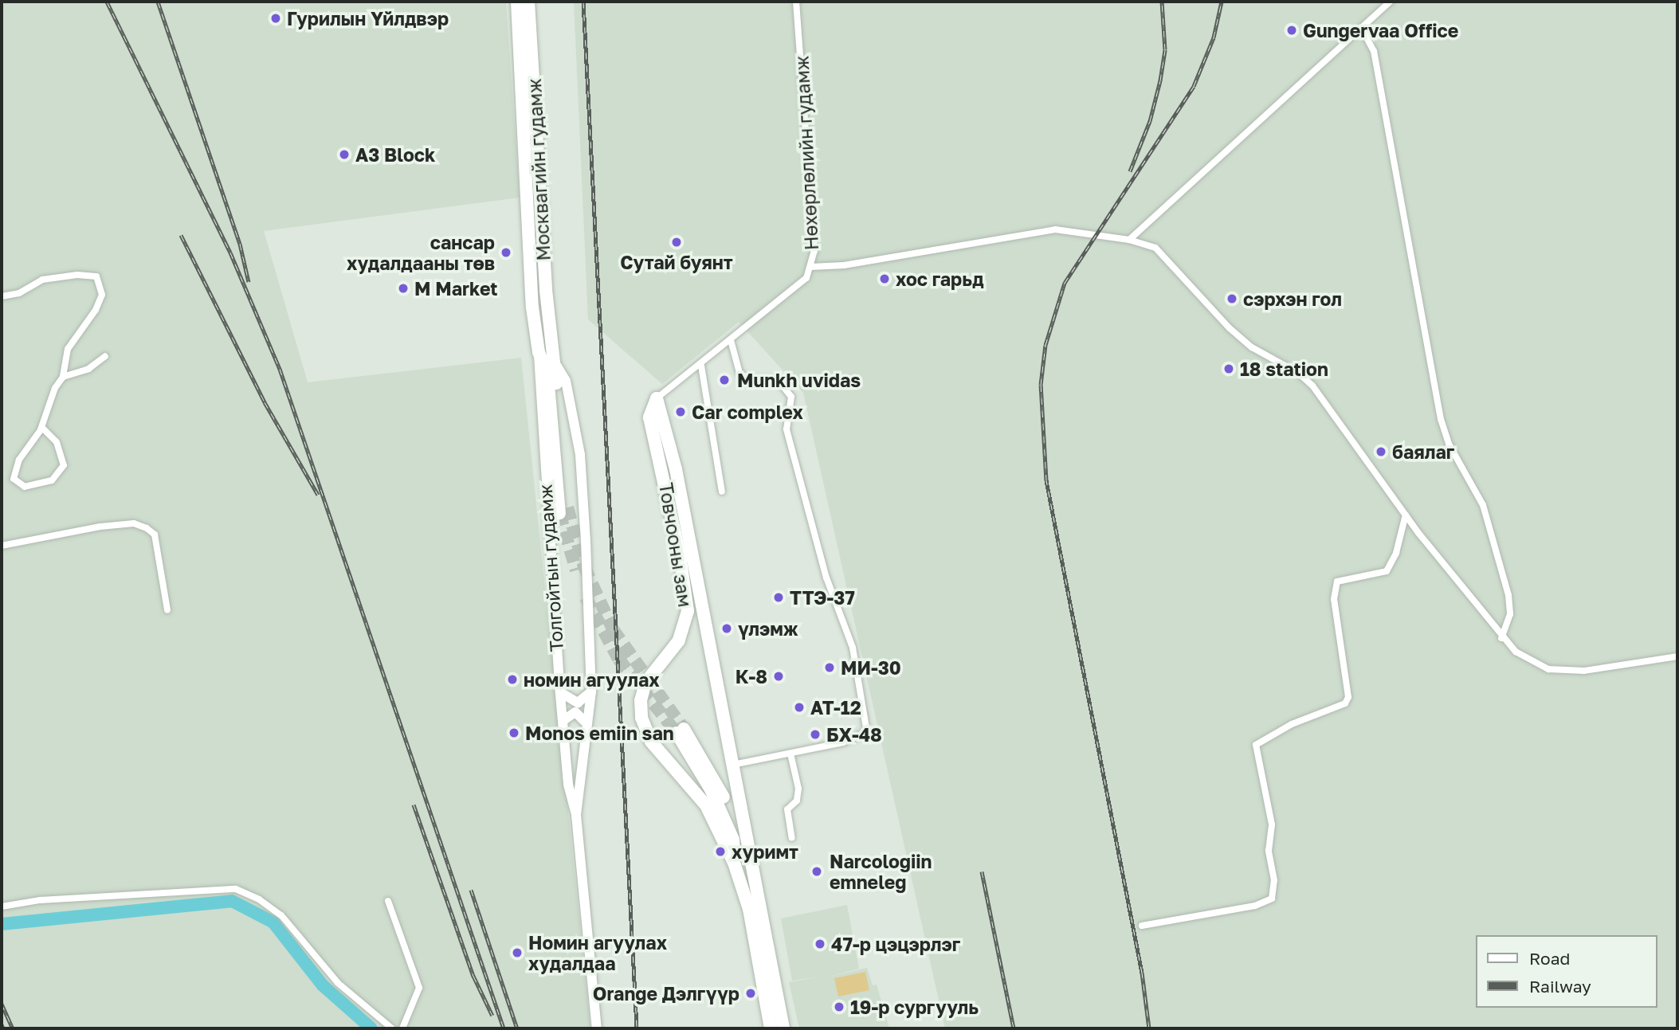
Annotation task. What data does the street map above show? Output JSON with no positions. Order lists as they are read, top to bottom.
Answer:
{
  "streets": {
    "highway": ["Москвагийн гудамж", "Товчооны зам"],
    "main road": ["Толгойтын гудамж"],
    "street": ["Нөхөрлөлийн гудамж"]
  },
  "crossings": [
    ["Нөхөрлөлийн гудамж", "Товчооны зам"],
    ["Москвагийн гудамж", "Толгойтын гудамж"]
  ],
  "places": [
    "Гурилын Үйлдвэр",
    "Gungervaa Office",
    "A3 Block",
    "Сутай буянт",
    "сансар худалдааны төв",
    "хос гарьд",
    "М Market",
    "сэрхэн гол",
    "18 station",
    "Munkh uvidas",
    "Car complex",
    "баялаг",
    "ТТЭ-37",
    "үлэмж",
    "МИ-30",
    "К-8",
    "номин агуулах",
    "АТ-12",
    "Monos emiin san",
    "БХ-48",
    "хуримт",
    "Narcologiin emneleg",
    "47-р цэцэрлэг",
    "Номин агуулах худалдаа",
    "Orange Дэлгүүр",
    "19-р сургууль"
  ],
  "legend": ["Road", "Railway"]
}
